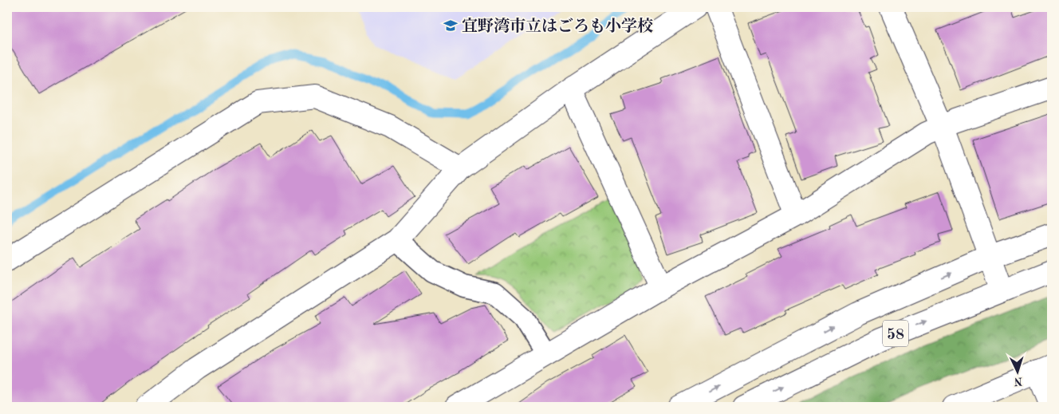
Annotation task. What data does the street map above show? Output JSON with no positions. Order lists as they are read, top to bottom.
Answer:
{
  "streets": {
    "main road": ["58"]
  },
  "places": {
    "school or university": ["宜野湾市立はごろも小学校"]
  },
  "north": "bottom"
}
